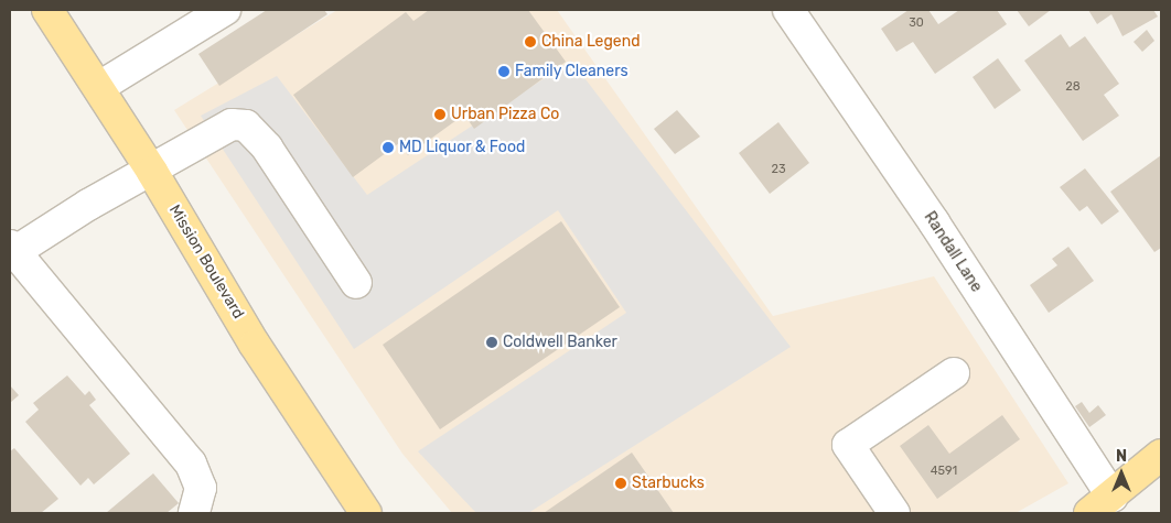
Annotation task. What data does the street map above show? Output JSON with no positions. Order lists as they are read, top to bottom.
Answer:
{
  "streets": {
    "main road": ["Mission Boulevard"],
    "street": ["Randall Lane"]
  },
  "places": [
    "China Legend",
    "Family Cleaners",
    "Urban Pizza Co",
    "MD Liquor & Food",
    "Coldwell Banker",
    "Starbucks"
  ],
  "house_numbers": [
    "30",
    "28",
    "23",
    "4591"
  ],
  "north": "top"
}
